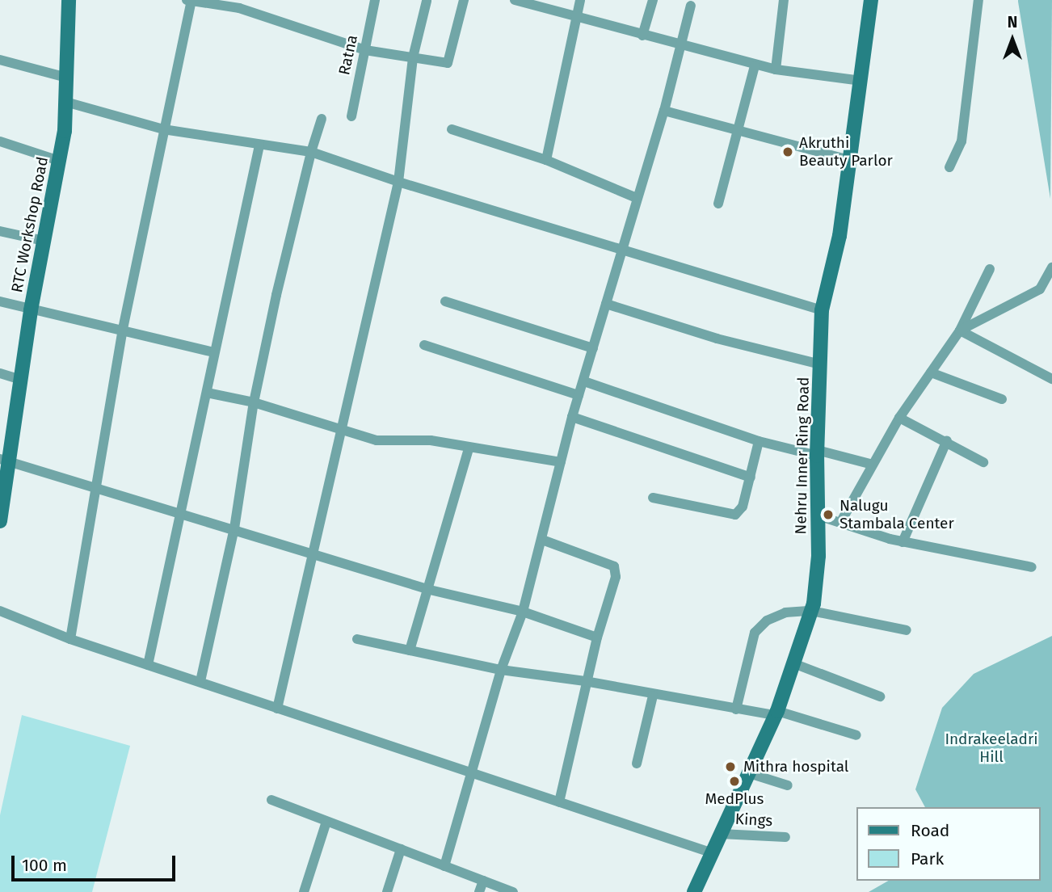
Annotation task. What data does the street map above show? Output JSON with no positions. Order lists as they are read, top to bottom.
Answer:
{
  "streets": {
    "street": [
      "Ratna",
      "RTC Workshop Road",
      "Nehru Inner Ring Road",
      "Kings"
    ]
  },
  "crossings": [
    ["Nehru Inner Ring Road", "Kings"]
  ],
  "parks": ["Indrakeeladri Hill"],
  "places": [
    "Akruthi Beauty Parlor",
    "Nalugu Stambala Center",
    "Mithra hospital",
    "MedPlus"
  ],
  "legend": ["Road", "Park"],
  "scale_bar": "100 m",
  "north": "top"
}
